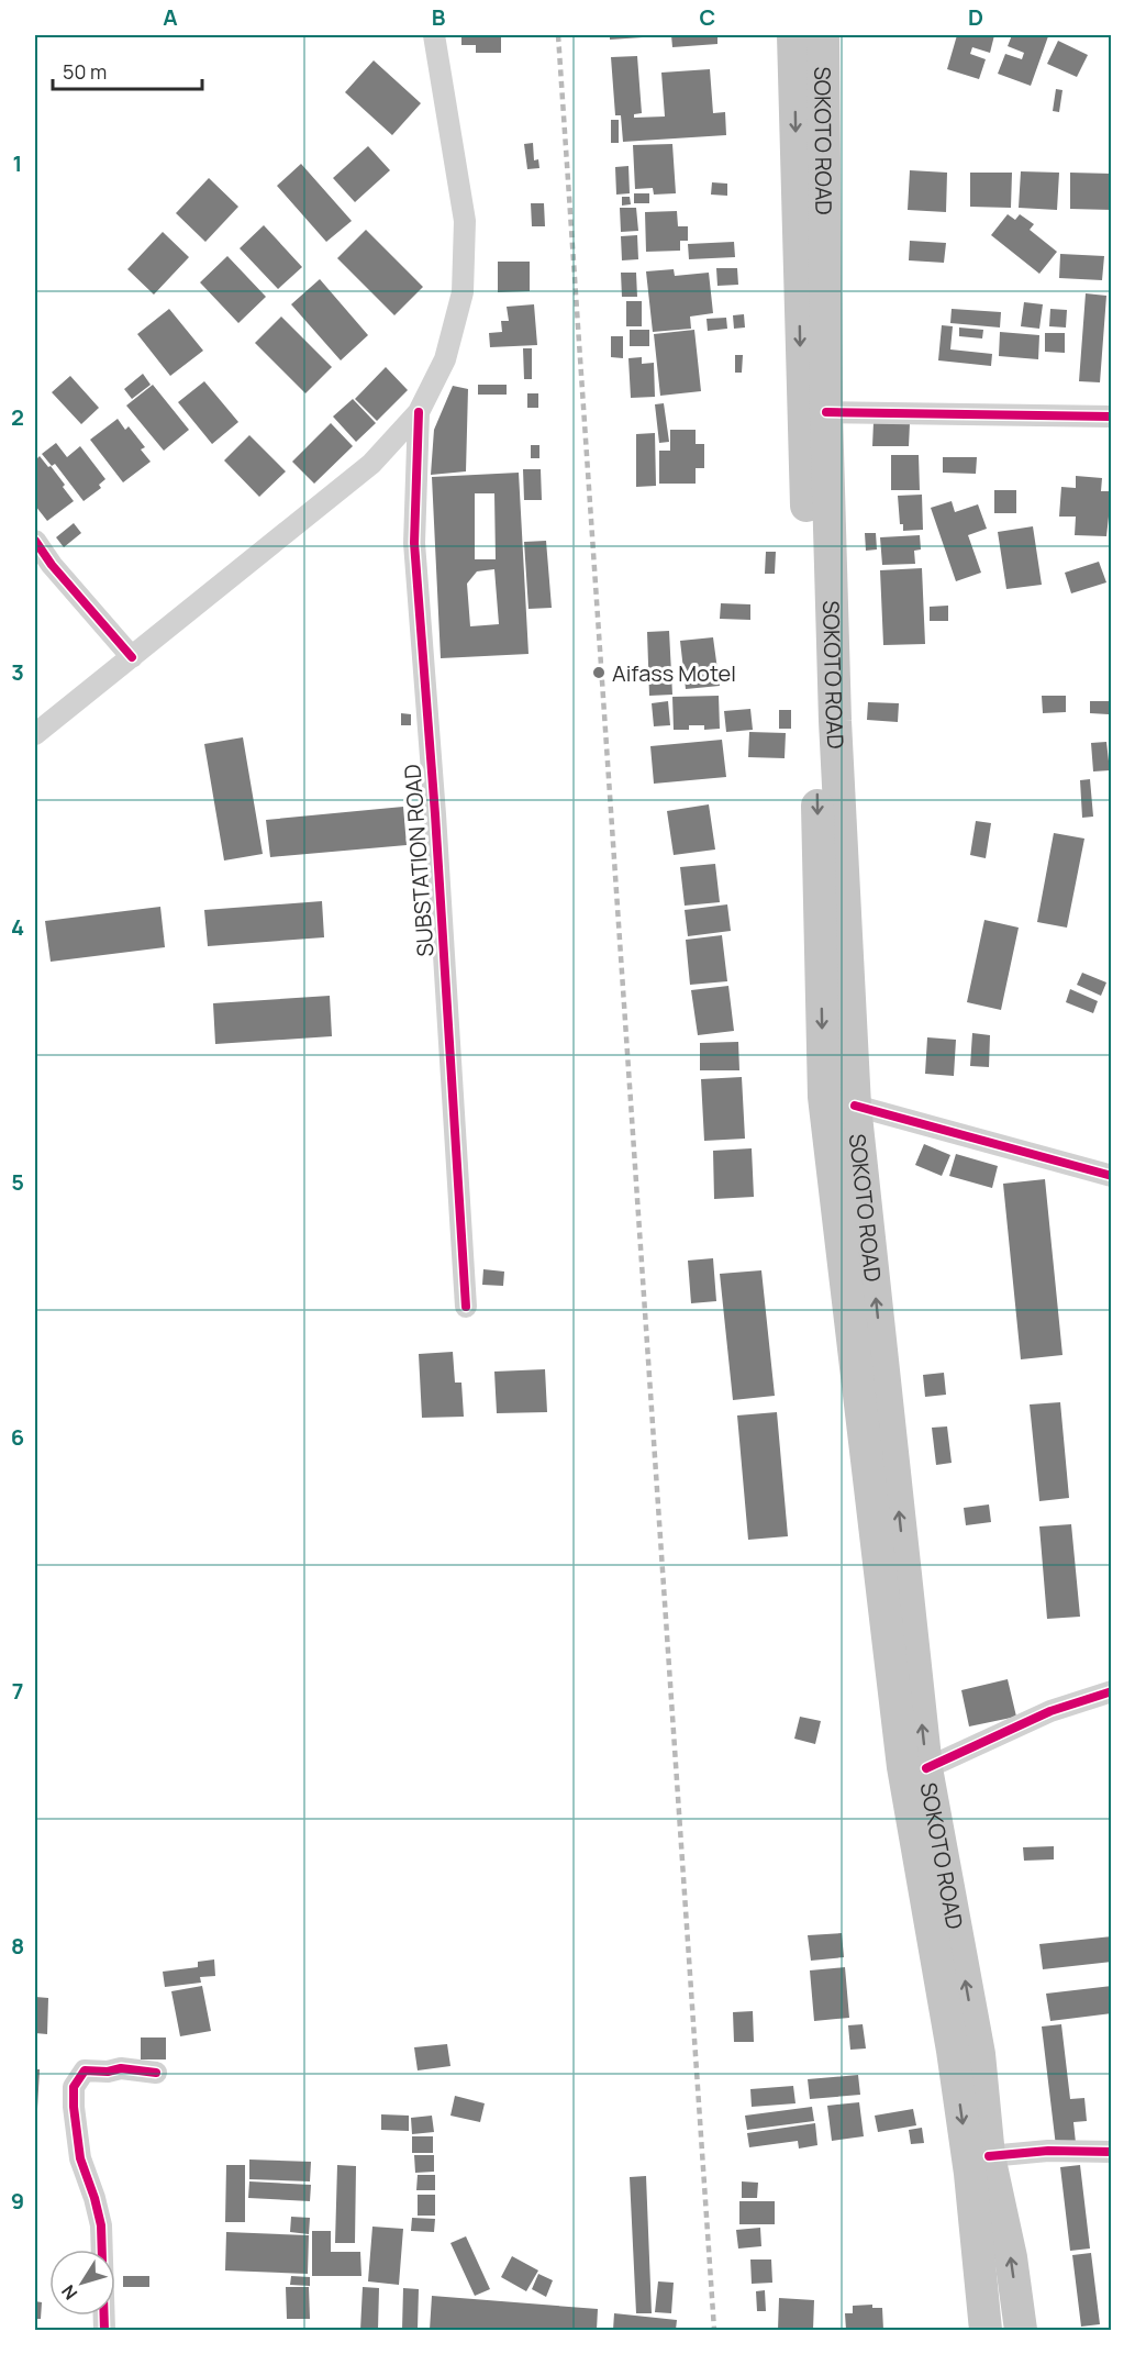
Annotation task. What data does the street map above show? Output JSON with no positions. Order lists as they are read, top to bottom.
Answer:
{
  "streets": {
    "main road": ["SOKOTO ROAD"],
    "street": ["SUBSTATION ROAD"]
  },
  "places": ["Aifass Motel"],
  "scale_bar": "50 m",
  "north": "bottom left",
  "grid": {
    "columns": [
      "A",
      "B",
      "C",
      "D"
    ],
    "rows": [
      "1",
      "2",
      "3",
      "4",
      "5",
      "6",
      "7",
      "8",
      "9"
    ]
  }
}
